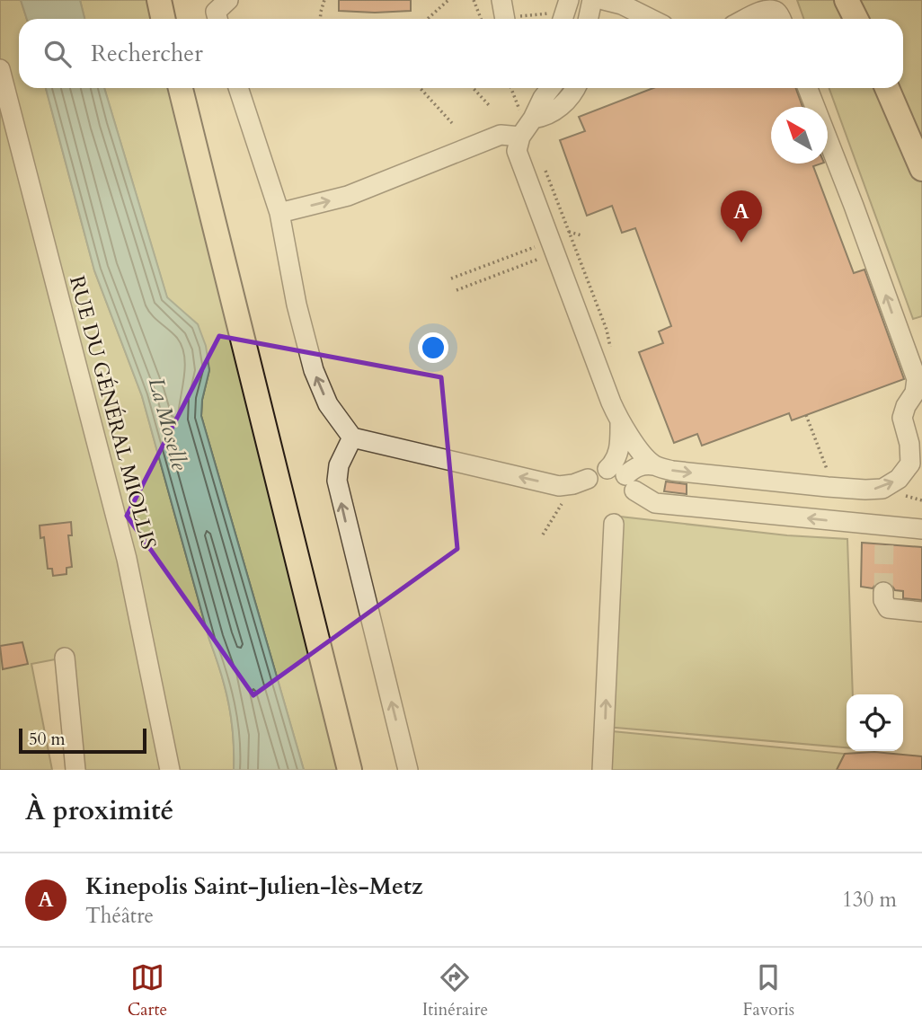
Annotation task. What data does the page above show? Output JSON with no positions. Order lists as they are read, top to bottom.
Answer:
{
  "streets": {
    "street": ["RUE DU GÉNÉRAL MIOLLIS"]
  },
  "water": ["La Moselle"],
  "scale_bar": "50 m",
  "north": "top left",
  "page": {
    "search": "Rechercher",
    "pins": "A",
    "scale": "50 m",
    "heading": "À proximité",
    "list": [
      {
        "mark": "A",
        "name": "Kinepolis Saint-Julien-lès-Metz",
        "note": "Théâtre",
        "value": "130 m"
      }
    ],
    "nav": ["Carte", "Itinéraire", "Favoris"]
  }
}
